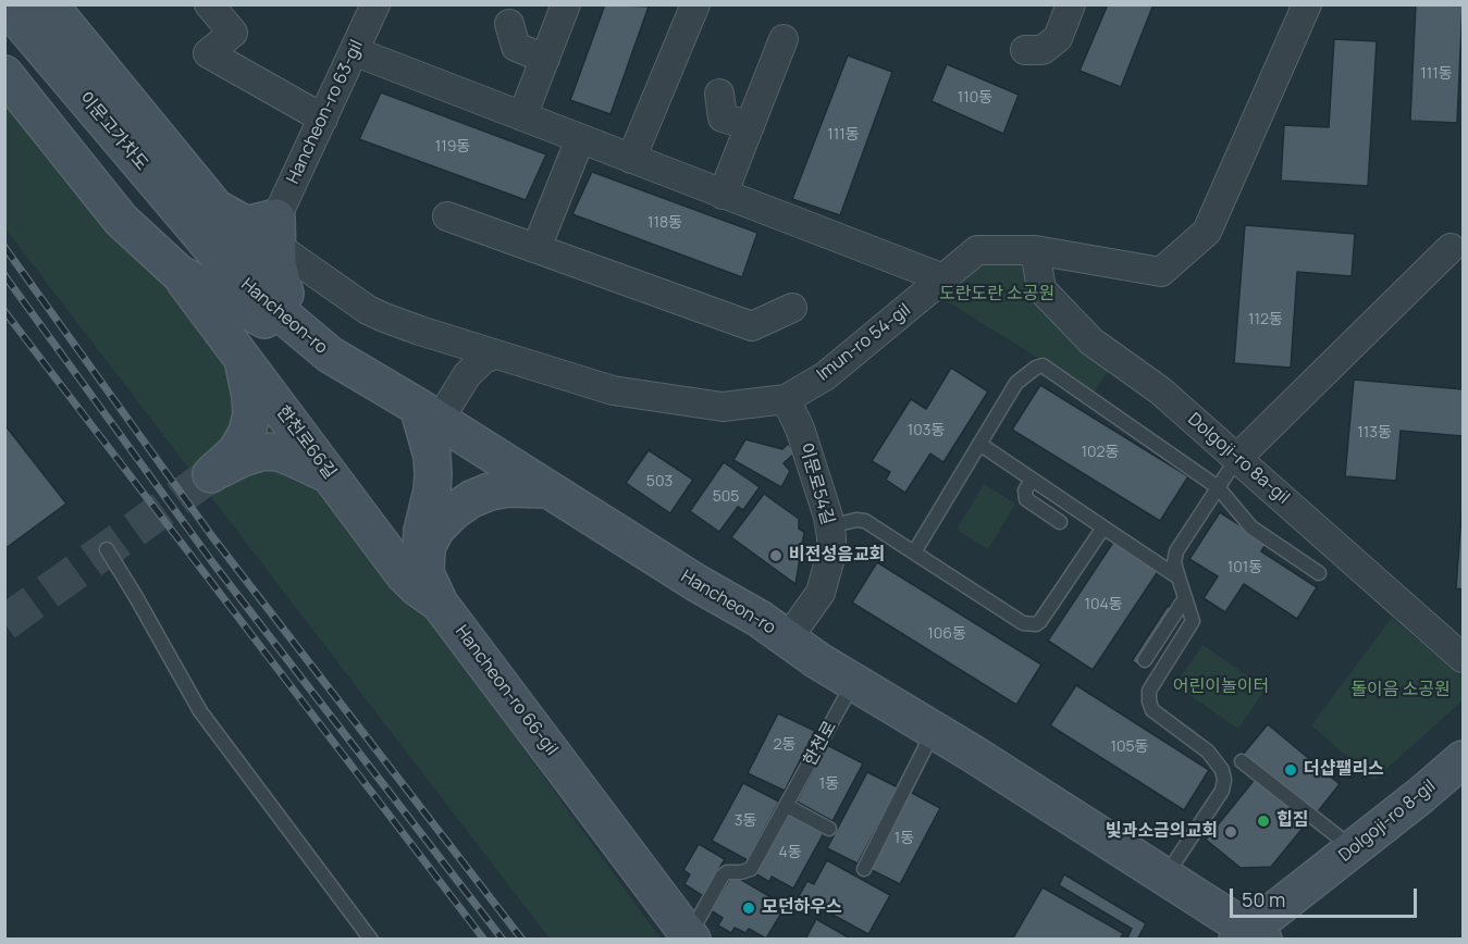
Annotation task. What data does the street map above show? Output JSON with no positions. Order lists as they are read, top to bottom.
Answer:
{
  "streets": {
    "main road": [
      "이문고가차도",
      "Hancheon-ro",
      "한천로66길",
      "Hancheon-ro 66-gil",
      "Dolgoji-ro 8-gil"
    ],
    "street": [
      "Hancheon-ro 63-gil",
      "Imun-ro 54-gil",
      "Dolgoji-ro 8a-gil",
      "이문로54길"
    ],
    "lane": ["한천로"]
  },
  "crossings": [
    ["Hancheon-ro 63-gil", "Imun-ro 54-gil"],
    ["이문고가차도", "Hancheon-ro"],
    ["Hancheon-ro", "이문로54길"],
    ["Hancheon-ro", "한천로"],
    ["Hancheon-ro", "Dolgoji-ro 8-gil"],
    ["Imun-ro 54-gil", "Dolgoji-ro 8a-gil"],
    ["Imun-ro 54-gil", "이문로54길"],
    ["한천로66길", "Hancheon-ro 66-gil"],
    ["Hancheon-ro 66-gil", "한천로"]
  ],
  "parks": ["도란도란 소공원", "어린이놀이터", "돌이음 소공원"],
  "places": [
    "비전성음교회",
    "더샵팰리스",
    "힙짐",
    "빛과소금의교회",
    "모던하우스"
  ],
  "house_numbers": [
    "111동",
    "110동",
    "111동",
    "119동",
    "118동",
    "112동",
    "103동",
    "113동",
    "102동",
    "503",
    "505",
    "101동",
    "104동",
    "106동",
    "2동",
    "105동",
    "1동",
    "3동",
    "1동",
    "4동"
  ],
  "scale_bar": "50 m"
}
